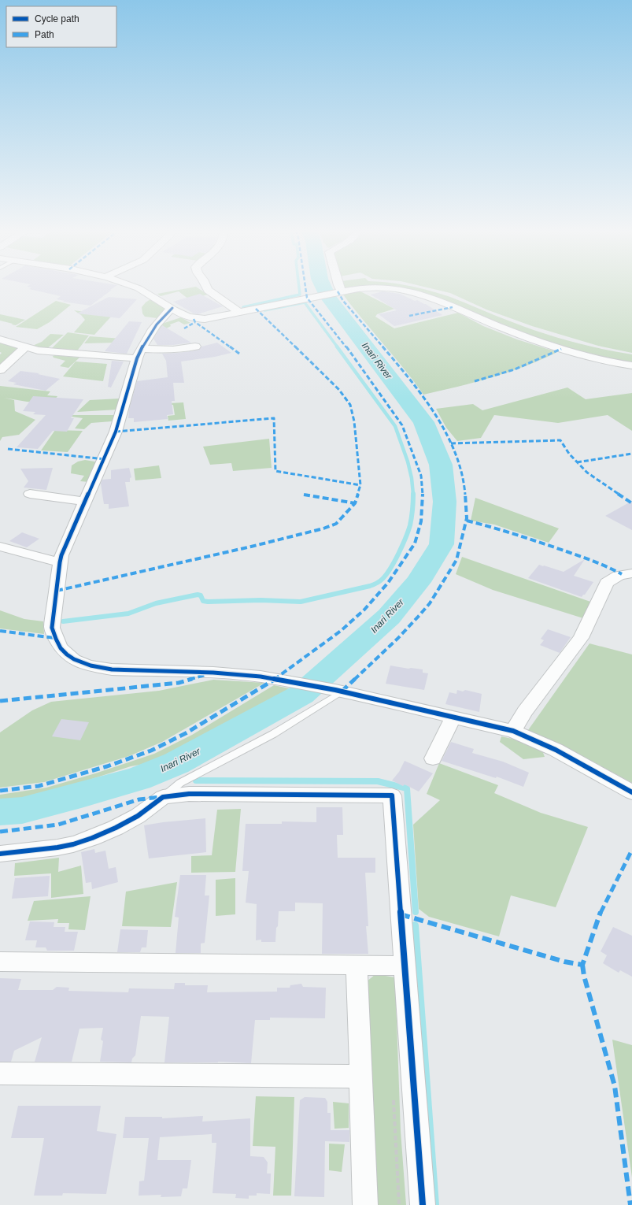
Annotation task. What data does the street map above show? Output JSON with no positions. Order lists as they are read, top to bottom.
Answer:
{
  "water": ["Inari River"],
  "legend": ["Cycle path", "Path"]
}
